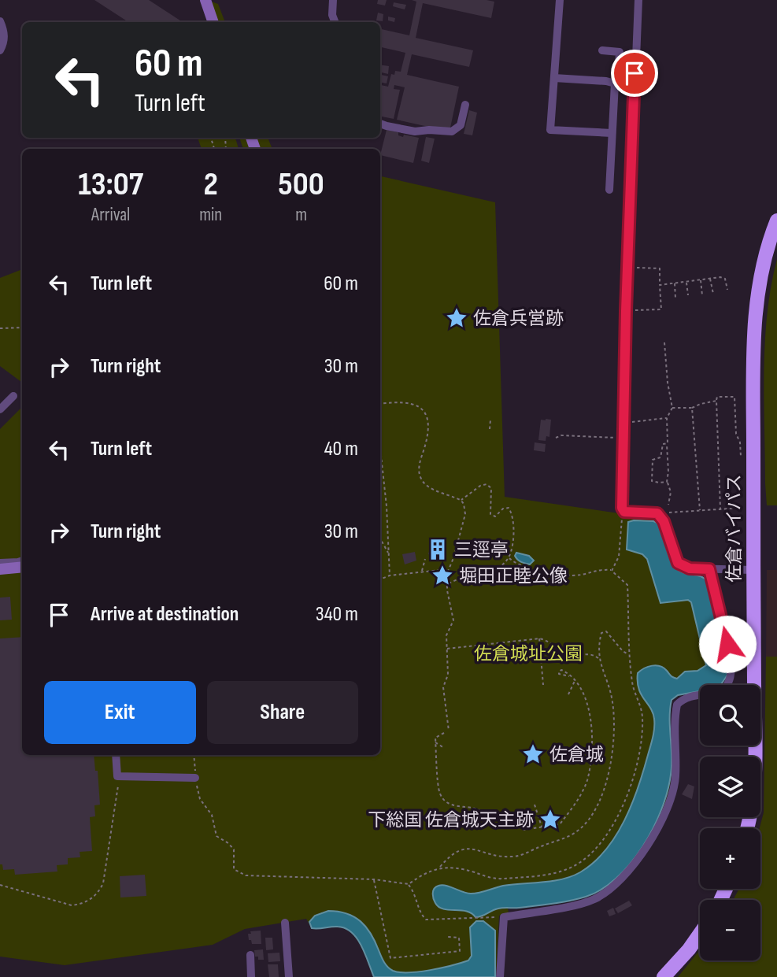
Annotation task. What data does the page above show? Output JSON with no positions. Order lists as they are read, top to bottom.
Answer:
{
  "streets": {
    "highway": ["佐倉バイパス"]
  },
  "parks": ["佐倉城址公園"],
  "places": {
    "place": [
      "佐倉兵営跡",
      "堀田正睦公像",
      "佐倉城",
      "下総国 佐倉城天主跡"
    ],
    "building": ["三逕亭"]
  },
  "page": {
    "turn": ["60 m", "Turn left"],
    "eta": [
      "13:07",
      "Arrival",
      "2",
      "min",
      "500",
      "m"
    ],
    "list": [
      {
        "name": "Turn left",
        "value": "60 m"
      },
      {
        "name": "Turn right",
        "value": "30 m"
      },
      {
        "name": "Turn left",
        "value": "40 m"
      },
      {
        "name": "Turn right",
        "value": "30 m"
      },
      {
        "name": "Arrive at destination",
        "value": "340 m"
      }
    ],
    "buttons": ["Exit", "Share"],
    "map_buttons": ["+", "−"]
  }
}
